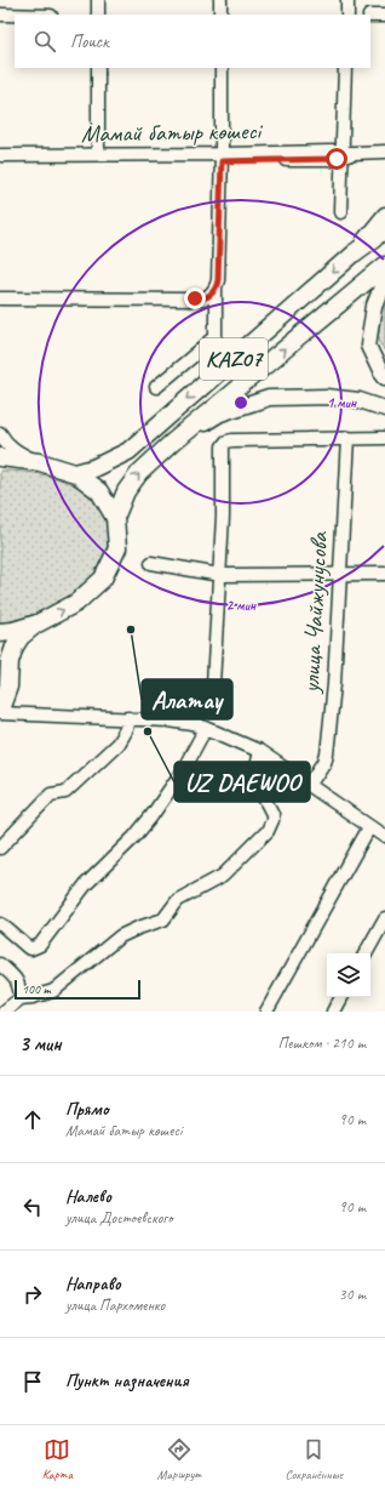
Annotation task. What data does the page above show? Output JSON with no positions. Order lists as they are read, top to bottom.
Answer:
{
  "streets": {
    "highway": ["KAZ07"],
    "street": ["Мамай батыр көшесі", "улица Чайжунусова"]
  },
  "places": ["Алатау", "UZ DAEWOO"],
  "scale_bar": "100 m",
  "page": {
    "search": "Поиск",
    "scale": "100 m",
    "heading": ["3 мин", "Пешком · 210 m"],
    "list": [
      ["Прямо", "Мамай батыр көшесі", "90 m"],
      ["Налево", "улица Достоевского", "90 m"],
      ["Направо", "улица Пархоменко", "30 m"],
      "Пункт назначения"
    ],
    "nav": ["Карта", "Маршрут", "Сохранённые"]
  },
  "rings": ["1 мин", "2 мин"]
}
